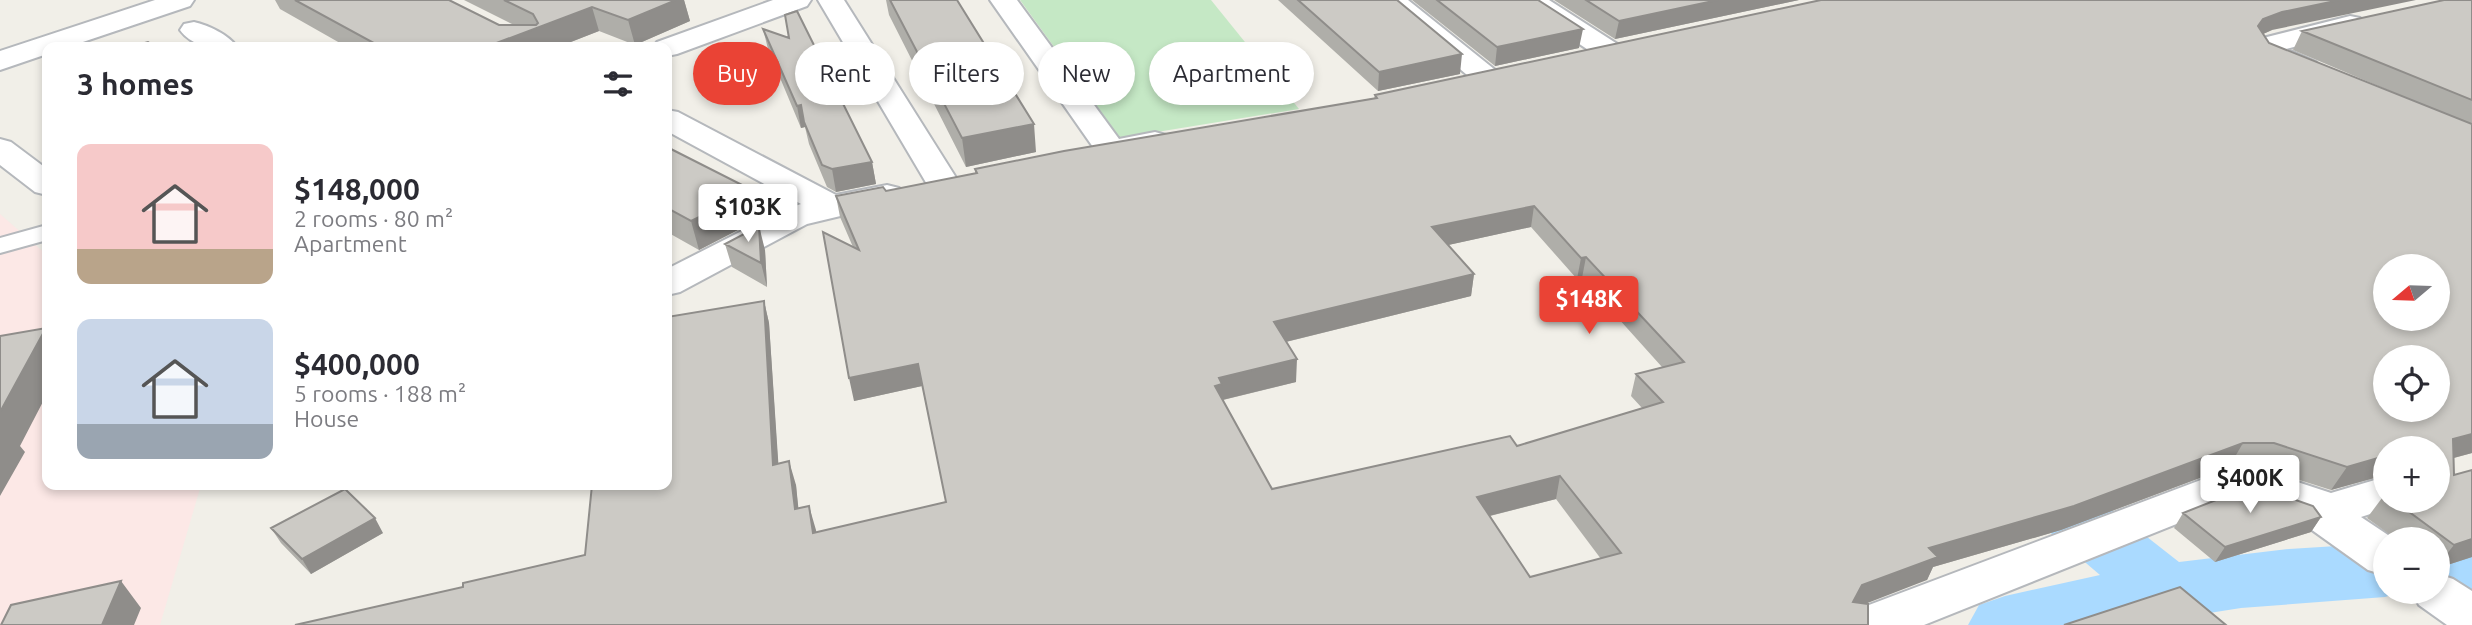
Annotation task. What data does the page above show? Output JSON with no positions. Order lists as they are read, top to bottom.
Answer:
{
  "north": "left",
  "page": {
    "chip": [
      "Buy",
      "Rent",
      "Filters",
      "New",
      "Apartment"
    ],
    "heading": "3 homes",
    "list": [
      {
        "name": "$148,000",
        "note": "2 rooms · 80 m² · Apartment"
      },
      {
        "name": "$400,000",
        "note": "5 rooms · 188 m² · House"
      }
    ],
    "price": ["$103K", "$148K", "$400K"],
    "map_buttons": ["+", "−"]
  }
}
